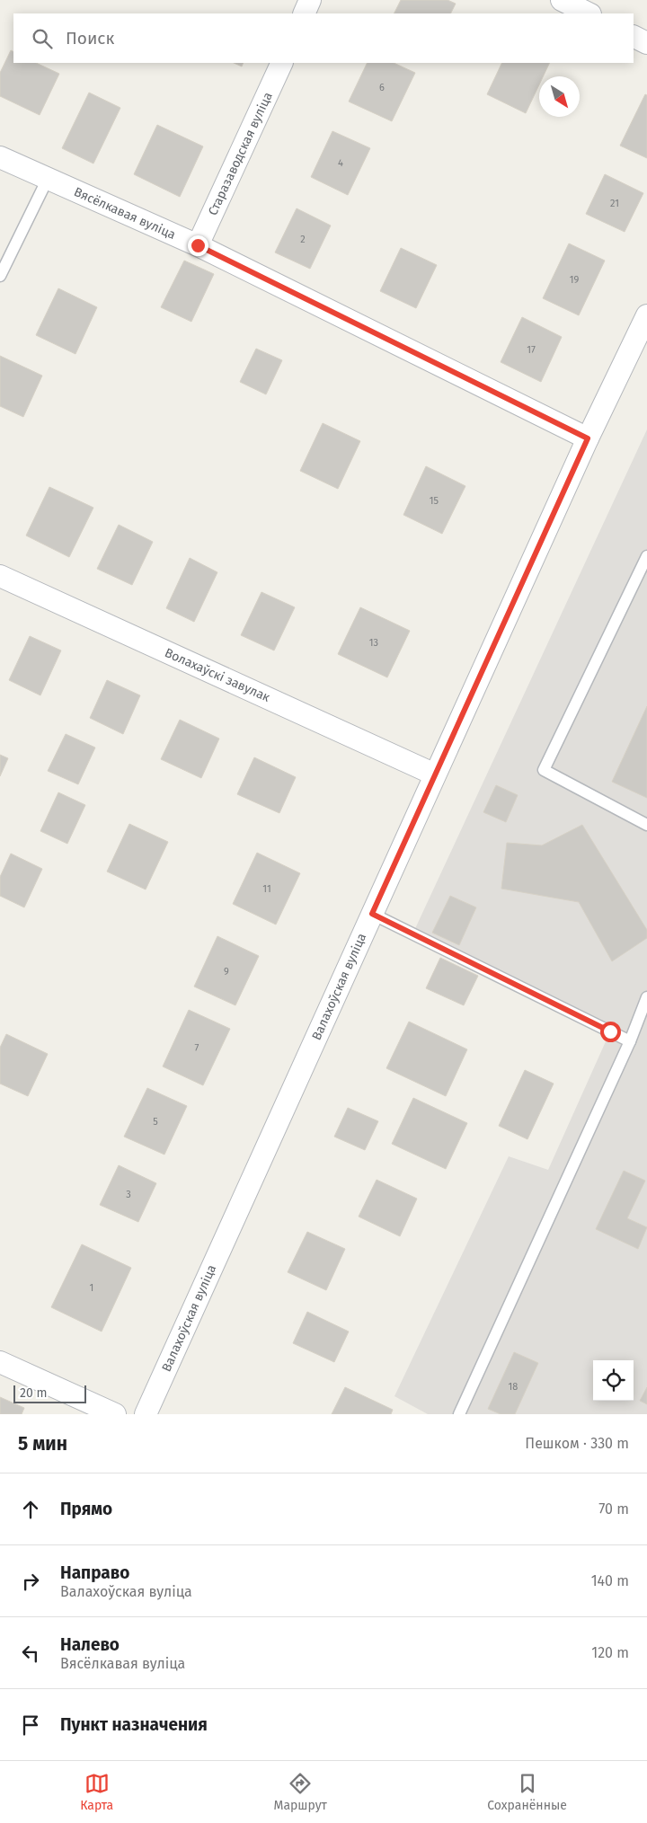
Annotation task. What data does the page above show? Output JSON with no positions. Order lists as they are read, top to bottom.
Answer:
{
  "streets": {
    "street": [
      "Старазаводская вуліца",
      "Вясёлкавая вуліца",
      "Волахаўскі завулак",
      "Валахоўская вуліца"
    ]
  },
  "crossings": [
    ["Старазаводская вуліца", "Вясёлкавая вуліца"],
    ["Вясёлкавая вуліца", "Валахоўская вуліца"],
    ["Волахаўскі завулак", "Валахоўская вуліца"]
  ],
  "house_numbers": [
    "6",
    "4",
    "21",
    "2",
    "19",
    "17",
    "15",
    "13",
    "11",
    "9",
    "7",
    "5",
    "3",
    "1",
    "18"
  ],
  "scale_bar": "20 m",
  "north": "bottom right",
  "page": {
    "search": "Поиск",
    "scale": "20 m",
    "heading": ["5 мин", "Пешком · 330 m"],
    "list": [
      ["Прямо", "70 m"],
      ["Направо", "Валахоўская вуліца", "140 m"],
      ["Налево", "Вясёлкавая вуліца", "120 m"],
      "Пункт назначения"
    ],
    "nav": ["Карта", "Маршрут", "Сохранённые"]
  }
}
